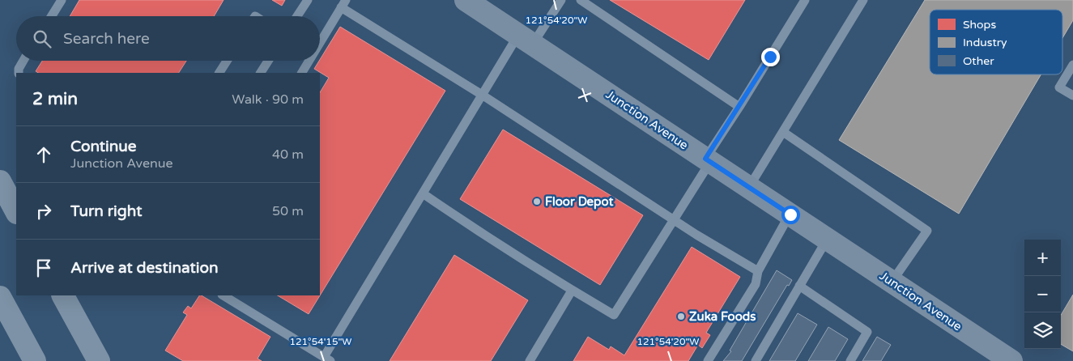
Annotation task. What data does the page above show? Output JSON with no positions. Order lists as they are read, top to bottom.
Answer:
{
  "streets": {
    "street": ["Junction Avenue"]
  },
  "places": ["Floor Depot", "Zuka Foods"],
  "legend": ["Shops", "Industry", "Other"],
  "page": {
    "search": "Search here",
    "heading": ["2 min", "Walk · 90 m"],
    "list": [
      ["Continue", "Junction Avenue", "40 m"],
      ["Turn right", "50 m"],
      "Arrive at destination"
    ],
    "map_buttons": ["+", "−"]
  },
  "coordinates": ["121°54'20\"W", "121°54'15\"W"]
}
